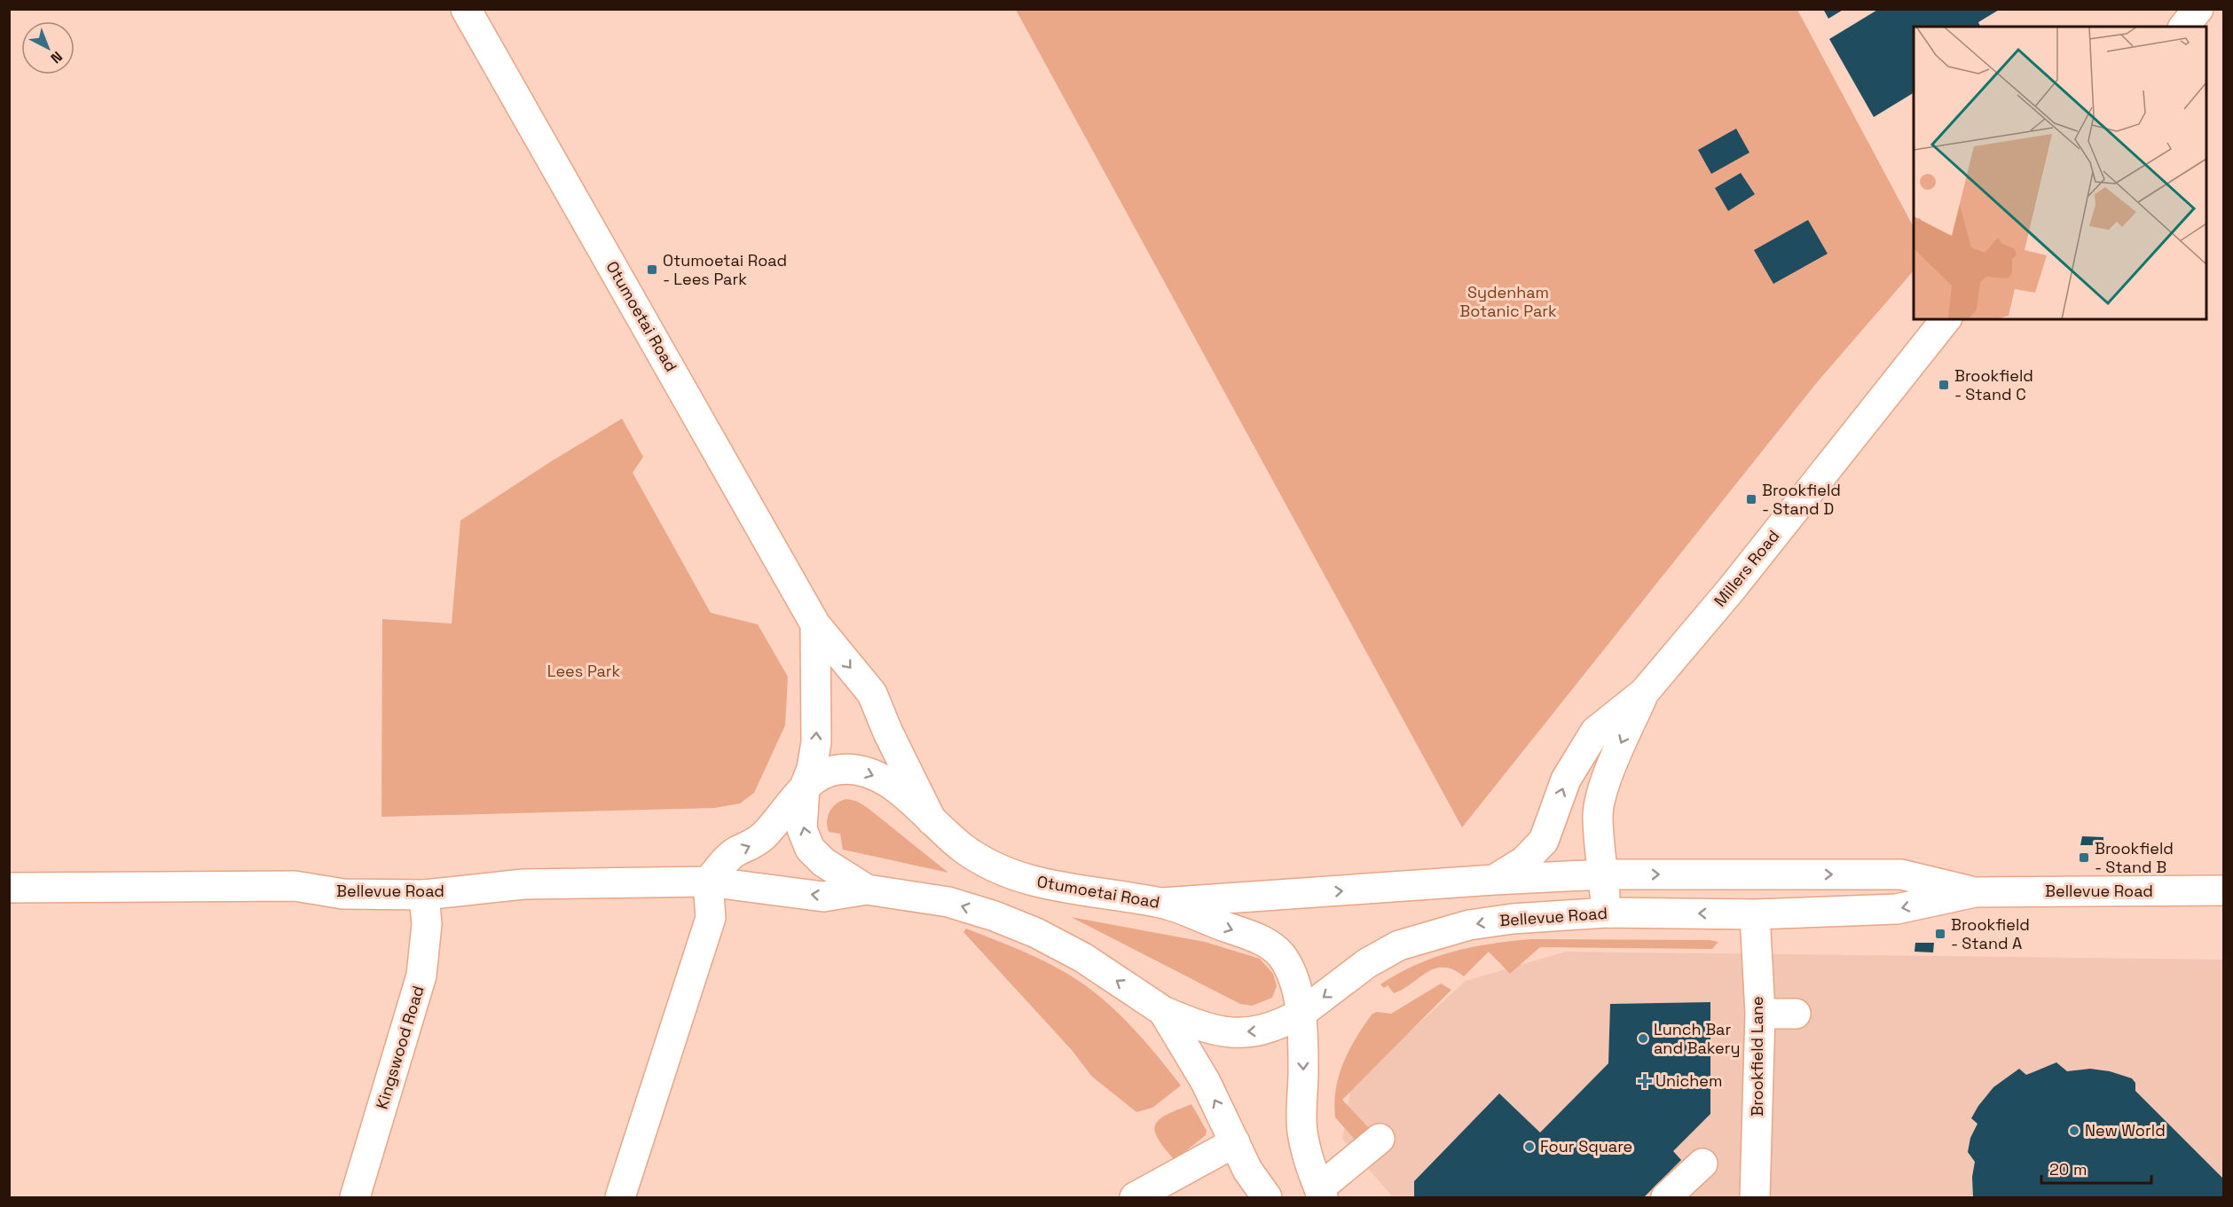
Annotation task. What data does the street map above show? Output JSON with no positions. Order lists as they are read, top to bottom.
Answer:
{
  "streets": {
    "street": [
      "Otumoetai Road",
      "Millers Road",
      "Bellevue Road",
      "Kingswood Road",
      "Brookfield Lane"
    ]
  },
  "crossings": [
    ["Otumoetai Road", "Bellevue Road"],
    ["Millers Road", "Bellevue Road"],
    ["Bellevue Road", "Kingswood Road"],
    ["Bellevue Road", "Brookfield Lane"]
  ],
  "parks": ["Sydenham Botanic Park", "Lees Park"],
  "places": {
    "transit": [
      "Otumoetai Road - Lees Park",
      "Brookfield - Stand C",
      "Brookfield - Stand D",
      "Brookfield - Stand B",
      "Brookfield - Stand A"
    ],
    "other": ["Lunch Bar and Bakery", "New World", "Four Square"],
    "health": ["Unichem"]
  },
  "scale_bar": "20 m",
  "north": "bottom right"
}
